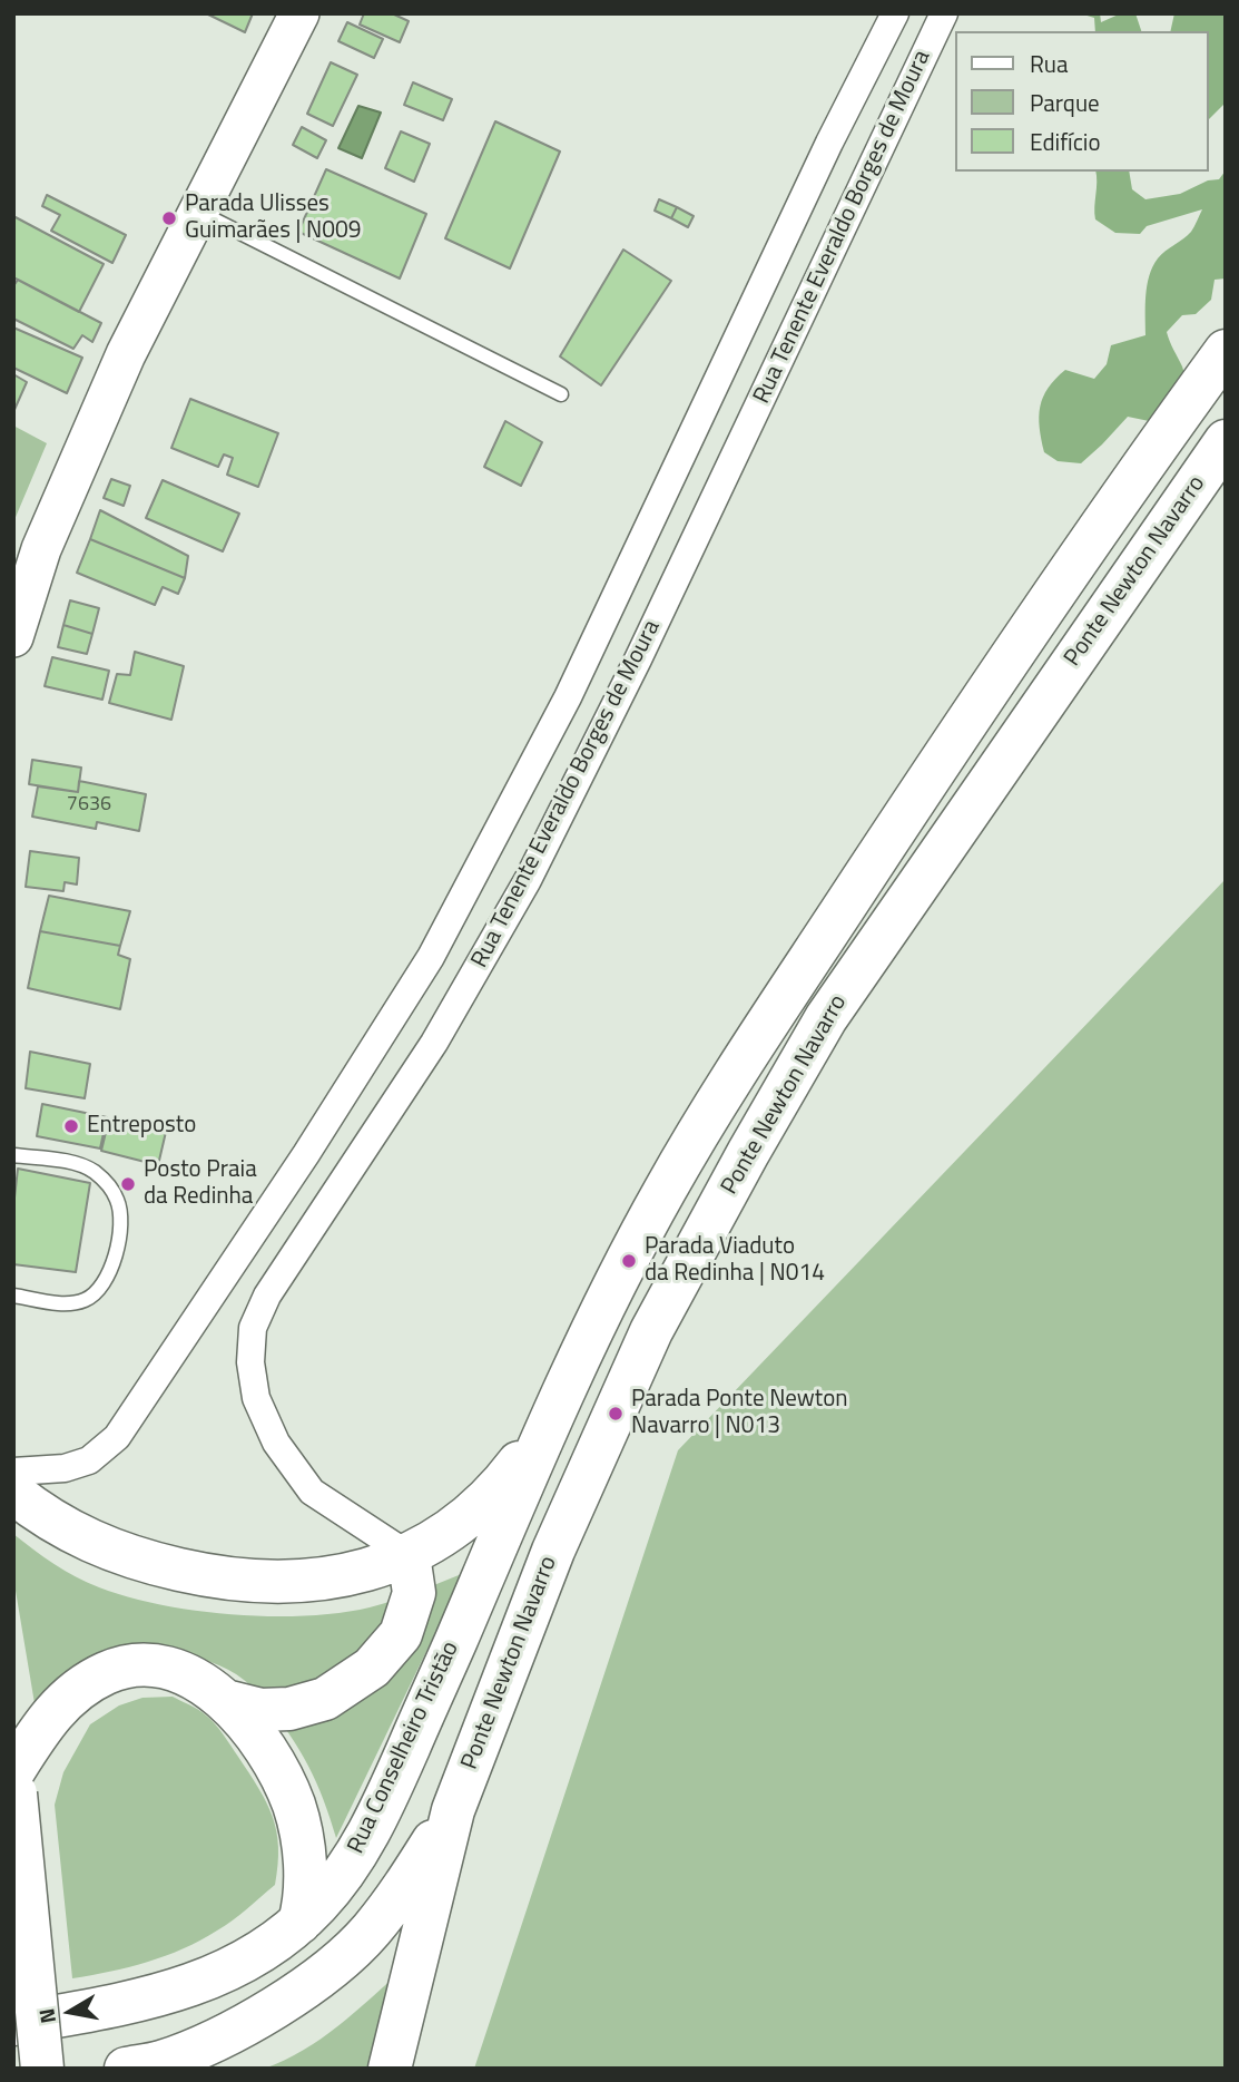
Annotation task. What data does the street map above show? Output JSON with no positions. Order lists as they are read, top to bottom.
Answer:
{
  "streets": {
    "main road": ["Ponte Newton Navarro", "Rua Conselheiro Tristão"],
    "street": ["Rua Tenente Everaldo Borges de Moura"]
  },
  "crossings": [
    ["Ponte Newton Navarro", "Rua Conselheiro Tristão"]
  ],
  "places": [
    "Parada Ulisses Guimarães | N009",
    "Entreposto",
    "Posto Praia da Redinha",
    "Parada Viaduto da Redinha | N014",
    "Parada Ponte Newton Navarro | N013"
  ],
  "house_numbers": ["7636"],
  "legend": ["Rua", "Parque", "Edifício"],
  "north": "left"
}
